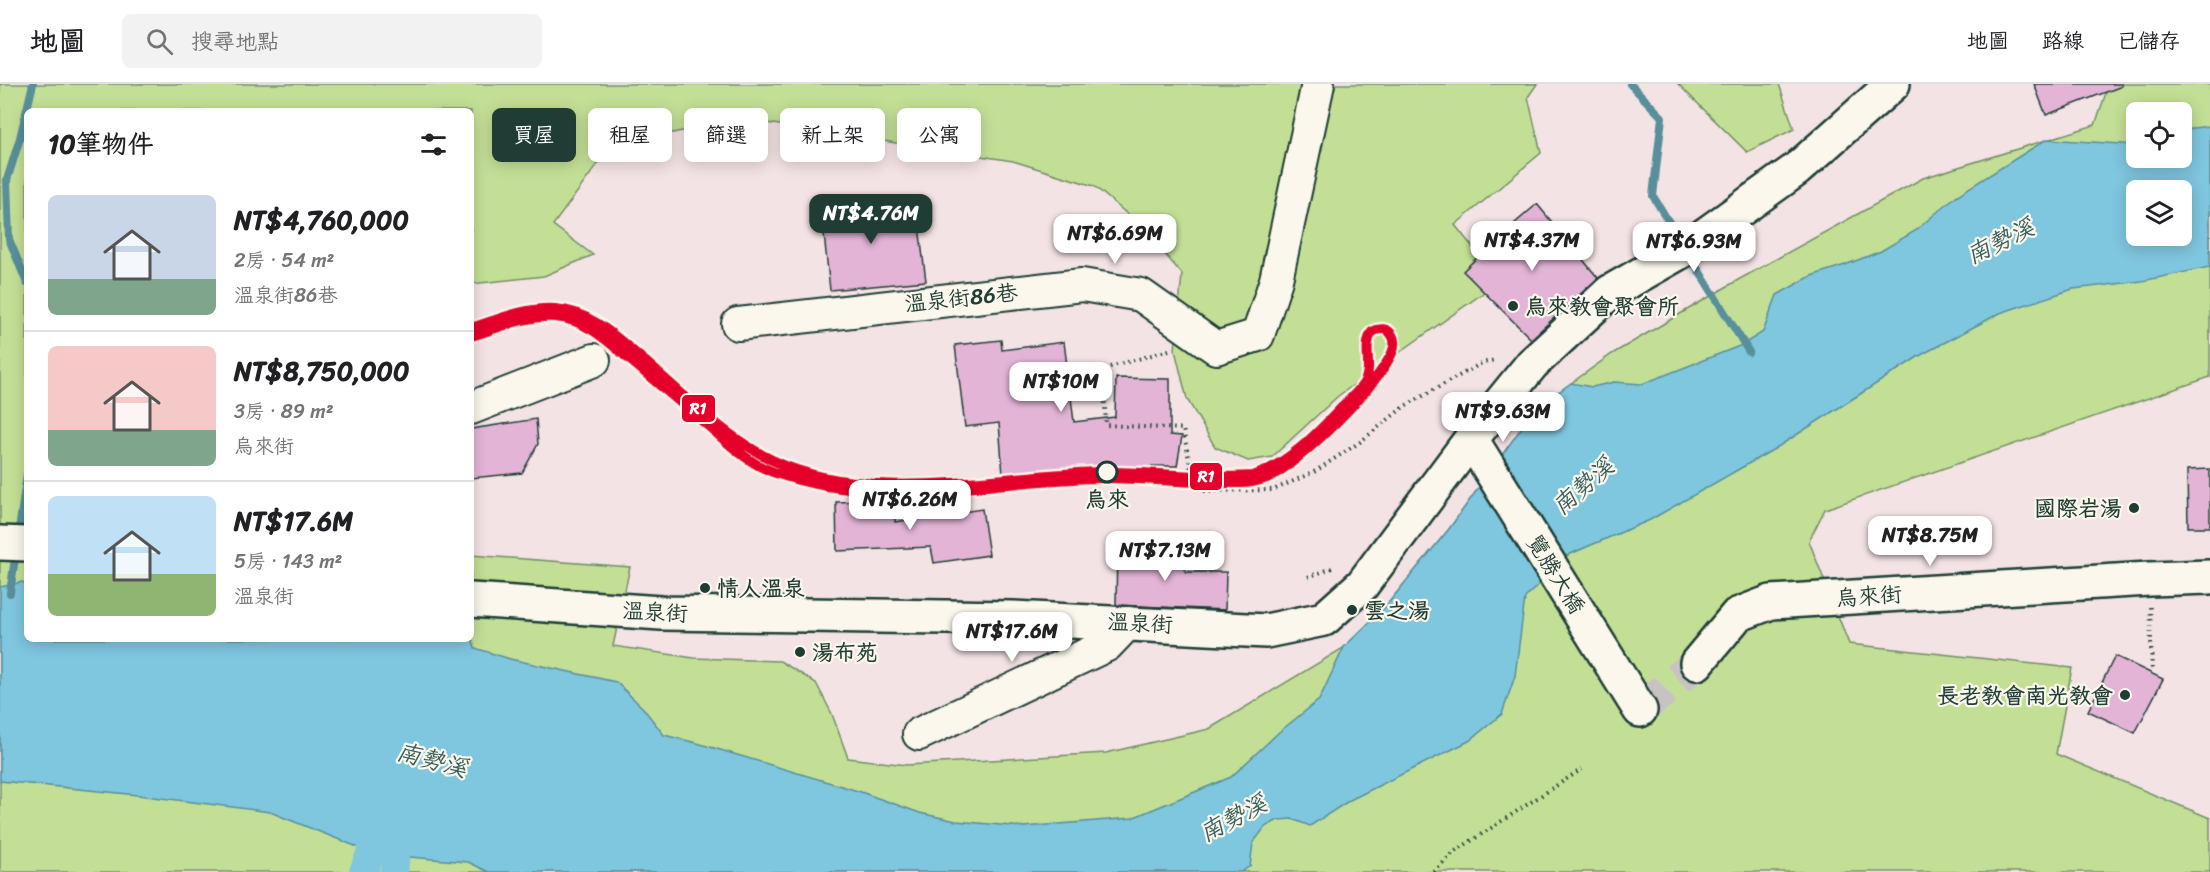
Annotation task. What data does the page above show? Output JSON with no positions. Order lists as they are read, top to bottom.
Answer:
{
  "streets": {
    "street": [
      "溫泉街86巷",
      "覽勝大橋",
      "烏來街",
      "溫泉街"
    ]
  },
  "crossings": [
    ["覽勝大橋", "溫泉街"]
  ],
  "water": ["南勢溪"],
  "places": [
    "烏來教會聚會所",
    "烏來",
    "國際岩湯",
    "情人溫泉",
    "雲之湯",
    "湯布苑",
    "長老教會南光教會"
  ],
  "lines": ["transit line R1"],
  "page": {
    "header": "地圖",
    "search": "搜尋地點",
    "nav": ["地圖", "路線", "已儲存"],
    "chip": [
      "買屋",
      "租屋",
      "篩選",
      "新上架",
      "公寓"
    ],
    "heading": "10筆物件",
    "list": [
      {
        "name": "NT$4,760,000",
        "note": "2房 · 54 m² · 溫泉街86巷"
      },
      {
        "name": "NT$8,750,000",
        "note": "3房 · 89 m² · 烏來街"
      },
      {
        "name": "NT$17.6M",
        "note": "5房 · 143 m² · 溫泉街"
      }
    ],
    "price": [
      "NT$4.76M",
      "NT$6.69M",
      "NT$4.37M",
      "NT$6.93M",
      "NT$10M",
      "NT$9.63M",
      "NT$6.26M",
      "NT$8.75M",
      "NT$7.13M",
      "NT$17.6M"
    ]
  }
}
